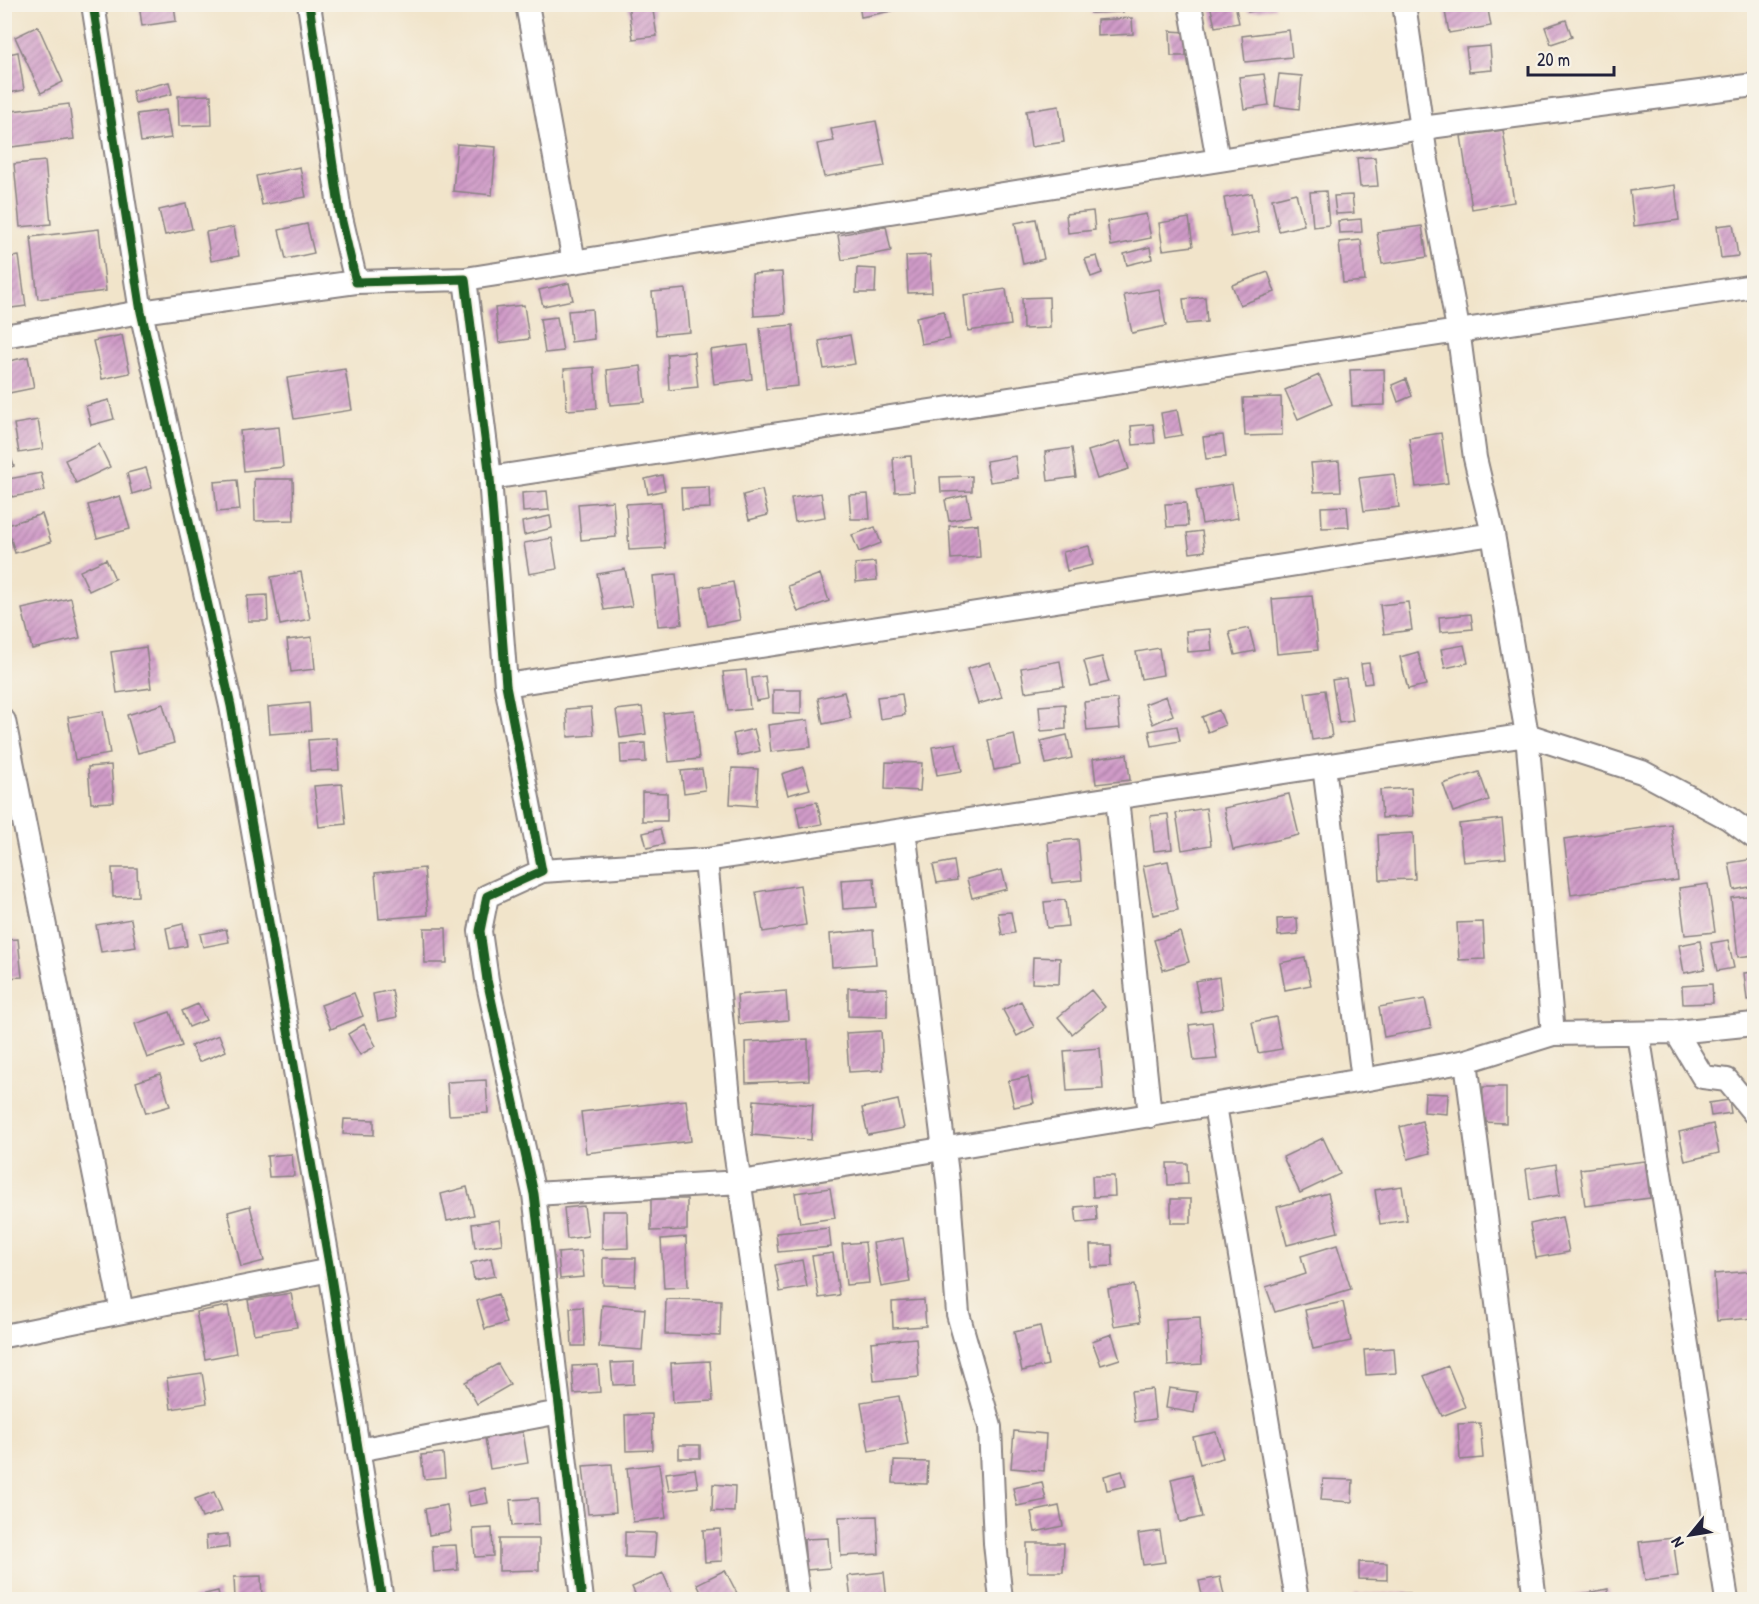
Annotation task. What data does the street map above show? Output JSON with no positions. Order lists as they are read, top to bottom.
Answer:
{
  "scale_bar": "20 m",
  "north": "bottom left"
}
